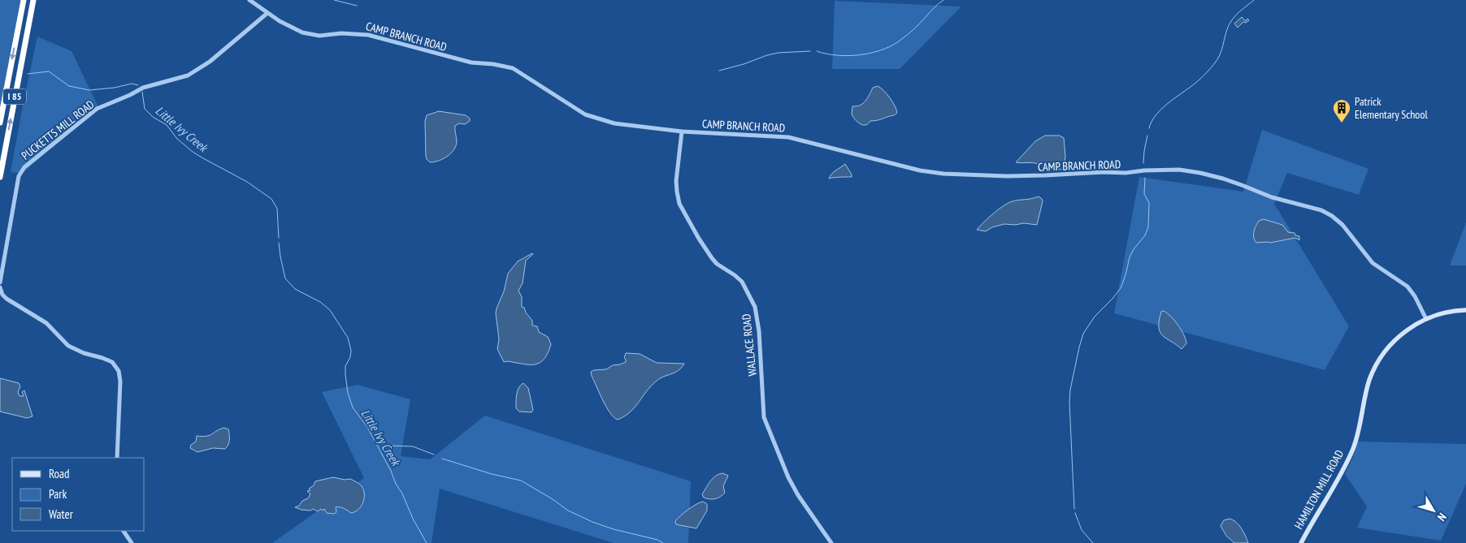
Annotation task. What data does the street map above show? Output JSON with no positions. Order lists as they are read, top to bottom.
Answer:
{
  "streets": {
    "highway": ["I 85"],
    "main road": ["HAMILTON MILL ROAD"],
    "street": ["CAMP BRANCH ROAD", "PUCKETTS MILL ROAD", "WALLACE ROAD"]
  },
  "crossings": [
    ["CAMP BRANCH ROAD", "PUCKETTS MILL ROAD"],
    ["CAMP BRANCH ROAD", "WALLACE ROAD"],
    ["CAMP BRANCH ROAD", "HAMILTON MILL ROAD"]
  ],
  "water": ["Little Ivy Creek"],
  "places": {
    "building": ["Patrick Elementary School"]
  },
  "legend": ["Road", "Park", "Water"],
  "north": "bottom right"
}
